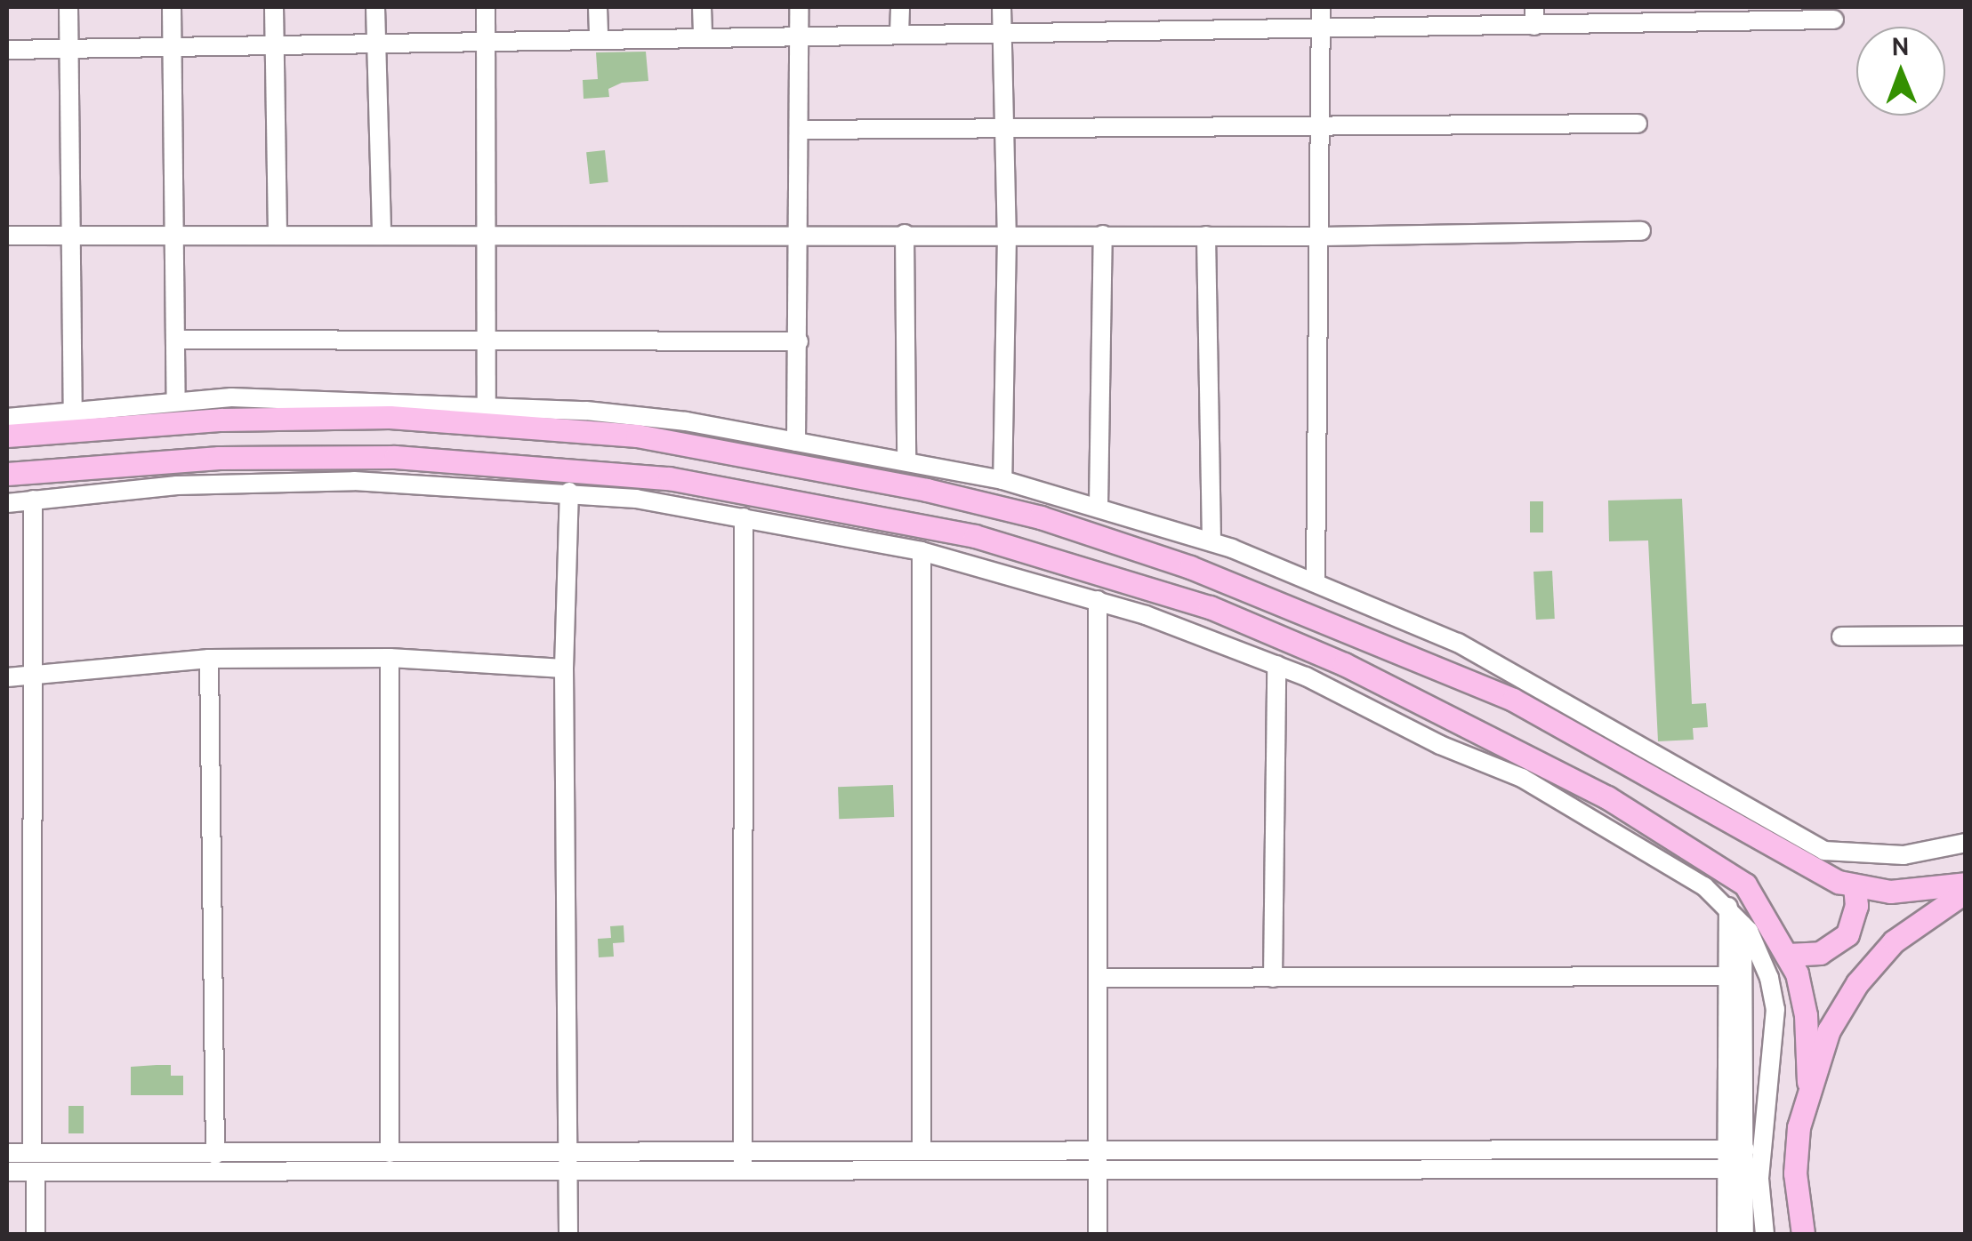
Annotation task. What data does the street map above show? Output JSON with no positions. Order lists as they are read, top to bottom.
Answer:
{
  "north": "top"
}
